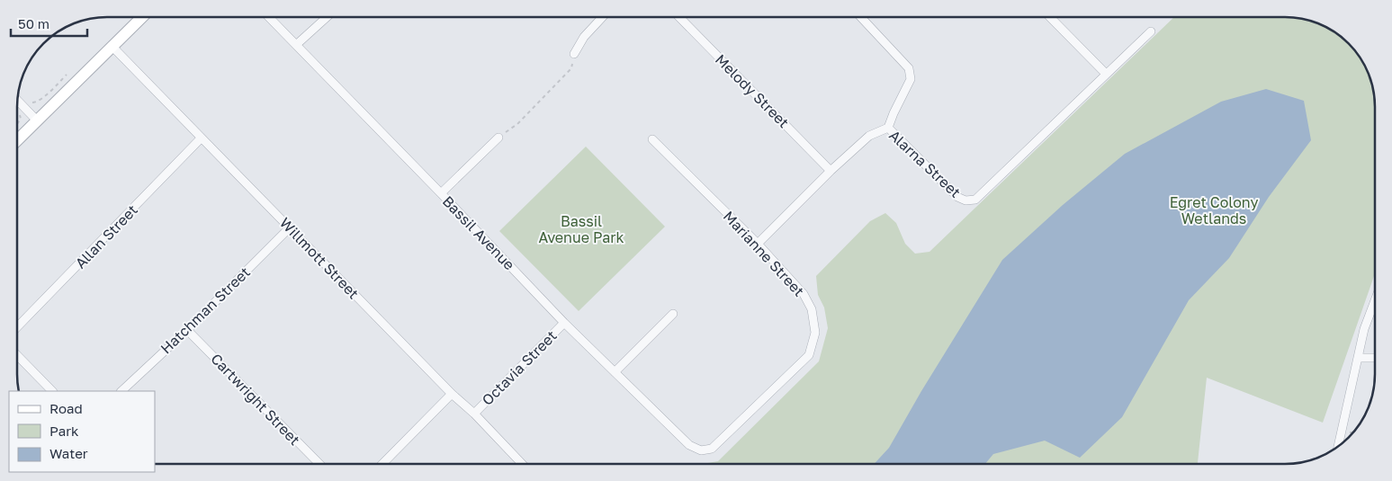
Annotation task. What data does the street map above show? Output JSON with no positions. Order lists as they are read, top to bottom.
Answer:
{
  "streets": {
    "street": [
      "Melody Street",
      "Alarna Street",
      "Bassil Avenue",
      "Allan Street",
      "Marianne Street",
      "Willmott Street",
      "Hatchman Street",
      "Octavia Street",
      "Cartwright Street"
    ]
  },
  "crossings": [
    ["Melody Street", "Alarna Street"],
    ["Alarna Street", "Marianne Street"],
    ["Bassil Avenue", "Marianne Street"],
    ["Bassil Avenue", "Octavia Street"],
    ["Allan Street", "Willmott Street"],
    ["Willmott Street", "Hatchman Street"],
    ["Willmott Street", "Octavia Street"],
    ["Hatchman Street", "Cartwright Street"]
  ],
  "parks": ["Egret Colony Wetlands", "Bassil Avenue Park"],
  "legend": ["Road", "Park", "Water"],
  "scale_bar": "50 m"
}
